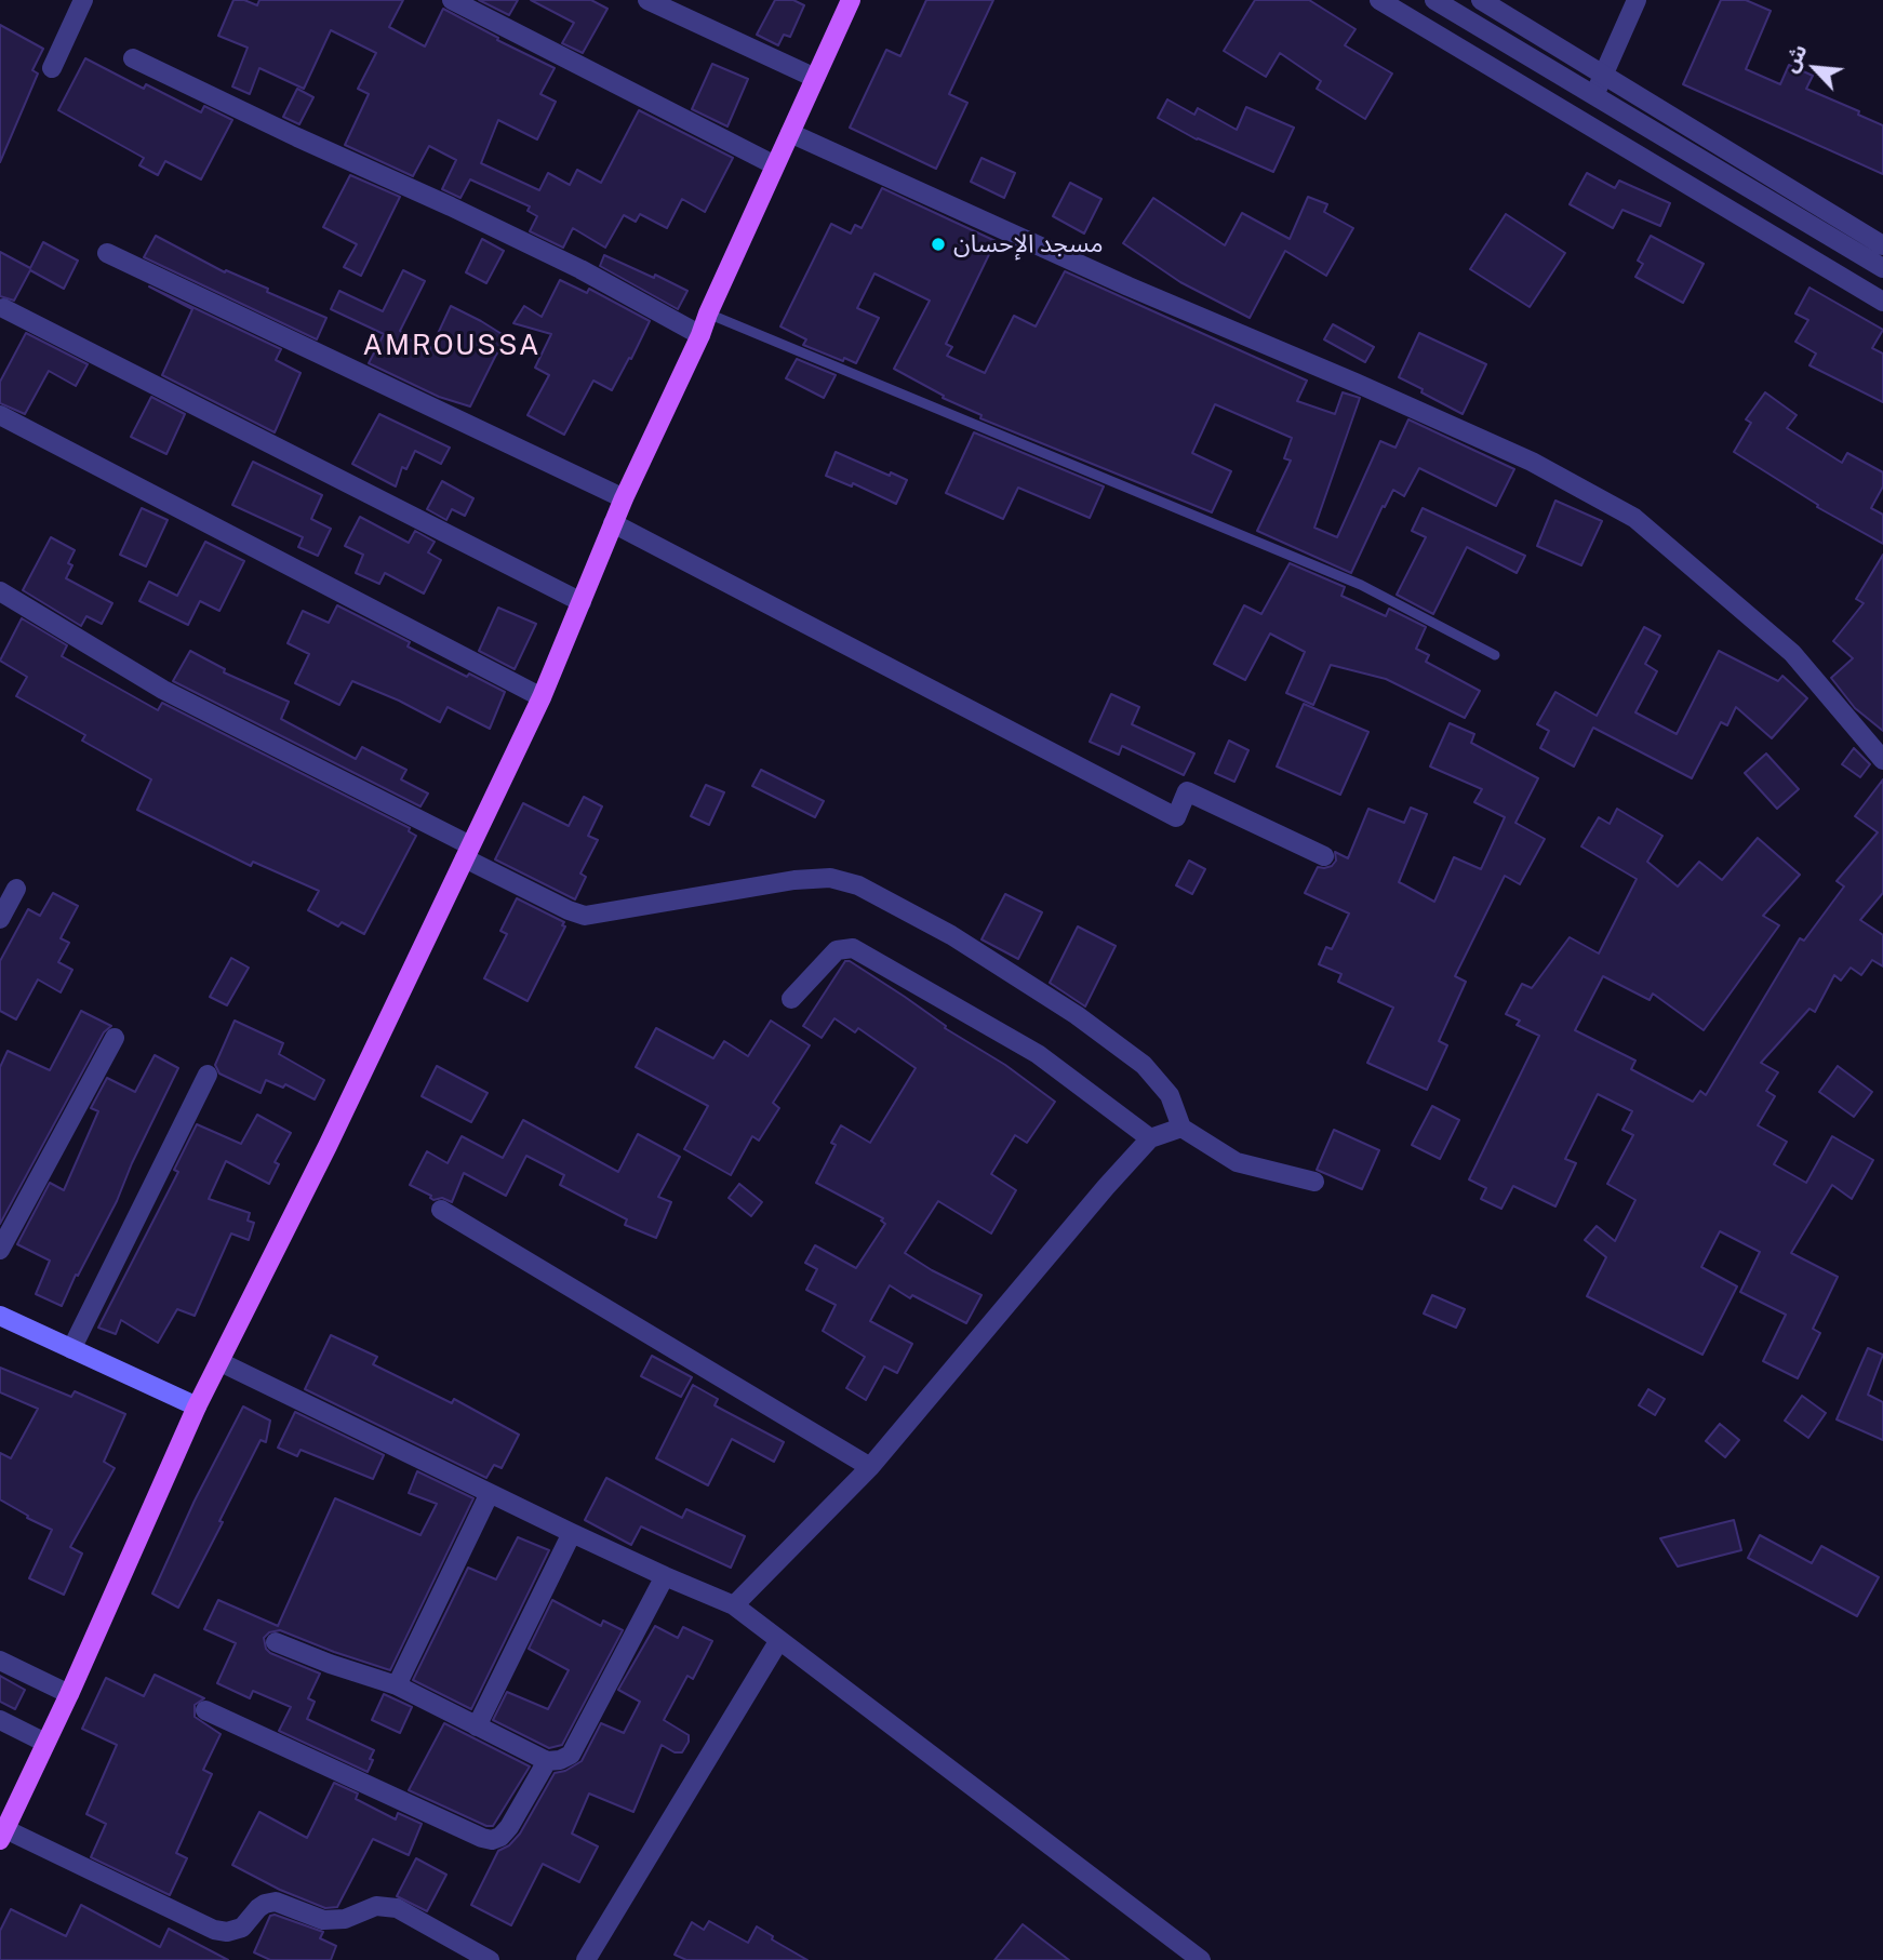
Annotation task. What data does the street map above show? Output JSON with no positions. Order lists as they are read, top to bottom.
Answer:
{
  "districts": ["AMROUSSA"],
  "places": ["مسجد الإحسان"],
  "north": "top left"
}
